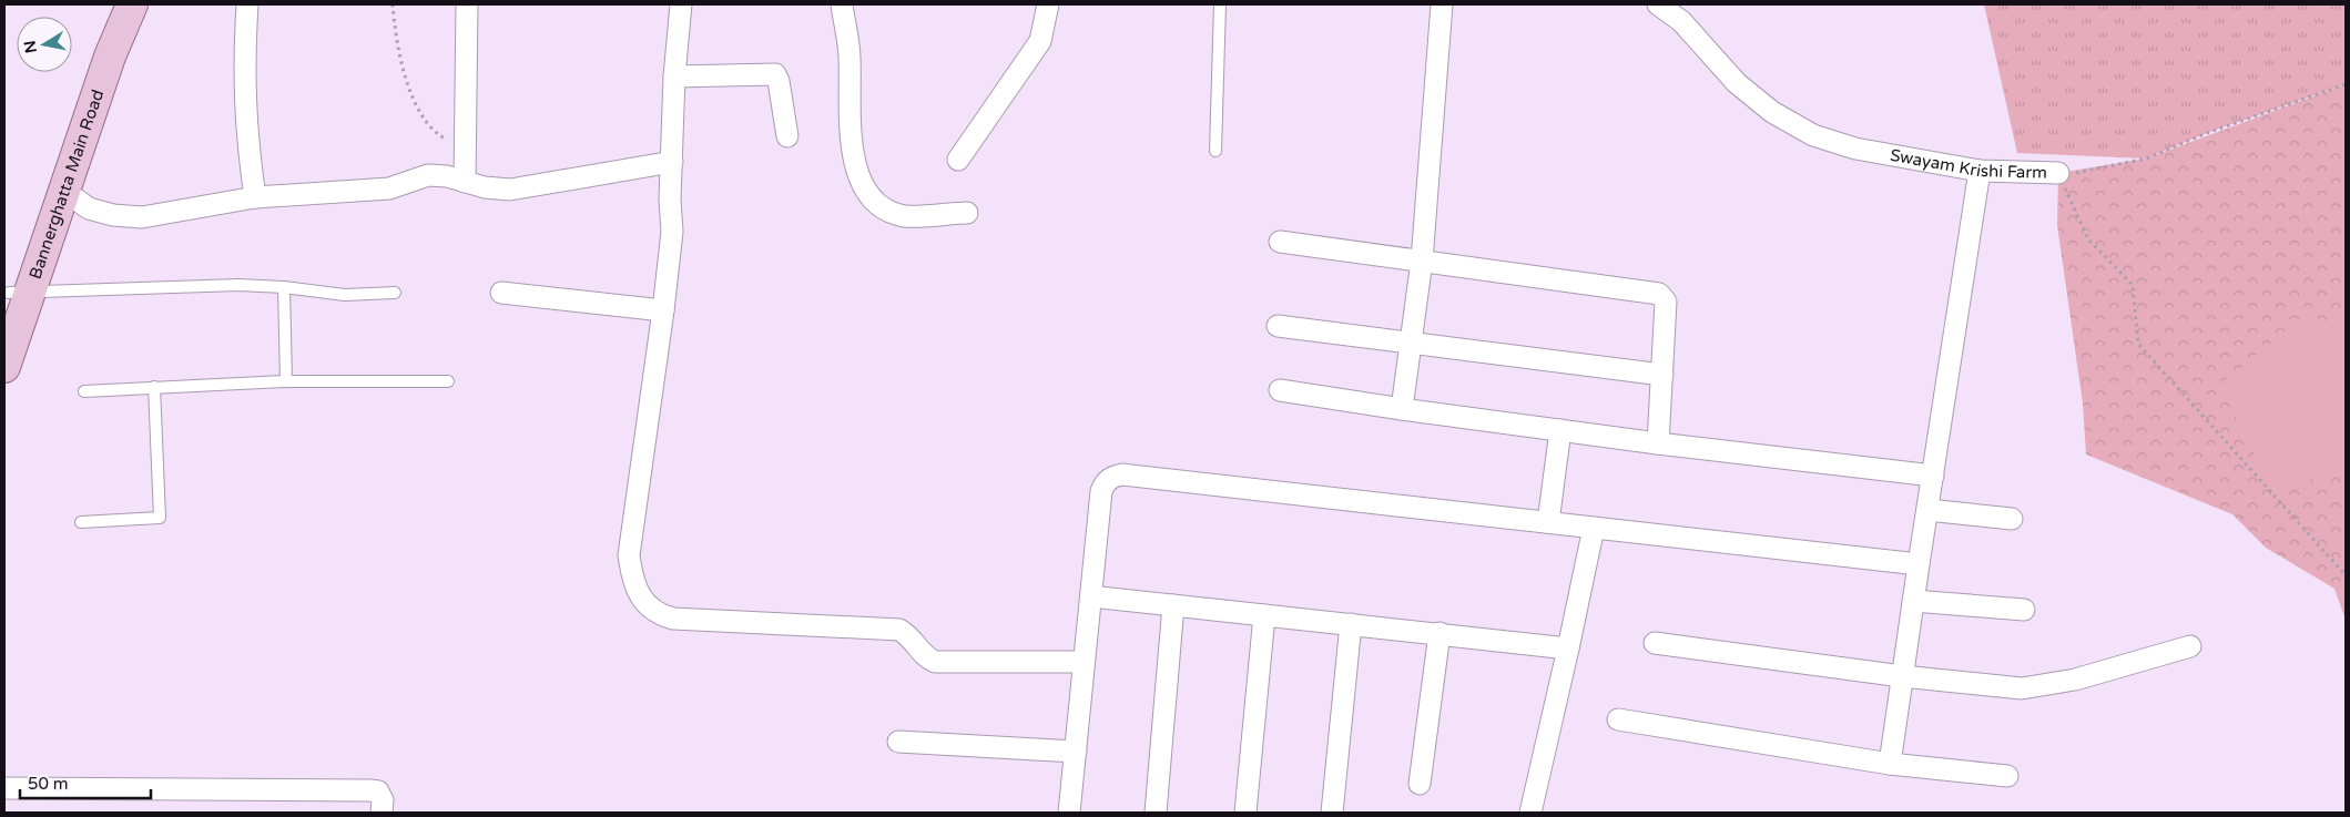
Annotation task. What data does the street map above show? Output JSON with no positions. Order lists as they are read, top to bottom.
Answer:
{
  "streets": {
    "main road": ["Bannerghatta Main Road"],
    "street": ["Swayam Krishi Farm"]
  },
  "scale_bar": "50 m",
  "north": "left"
}
